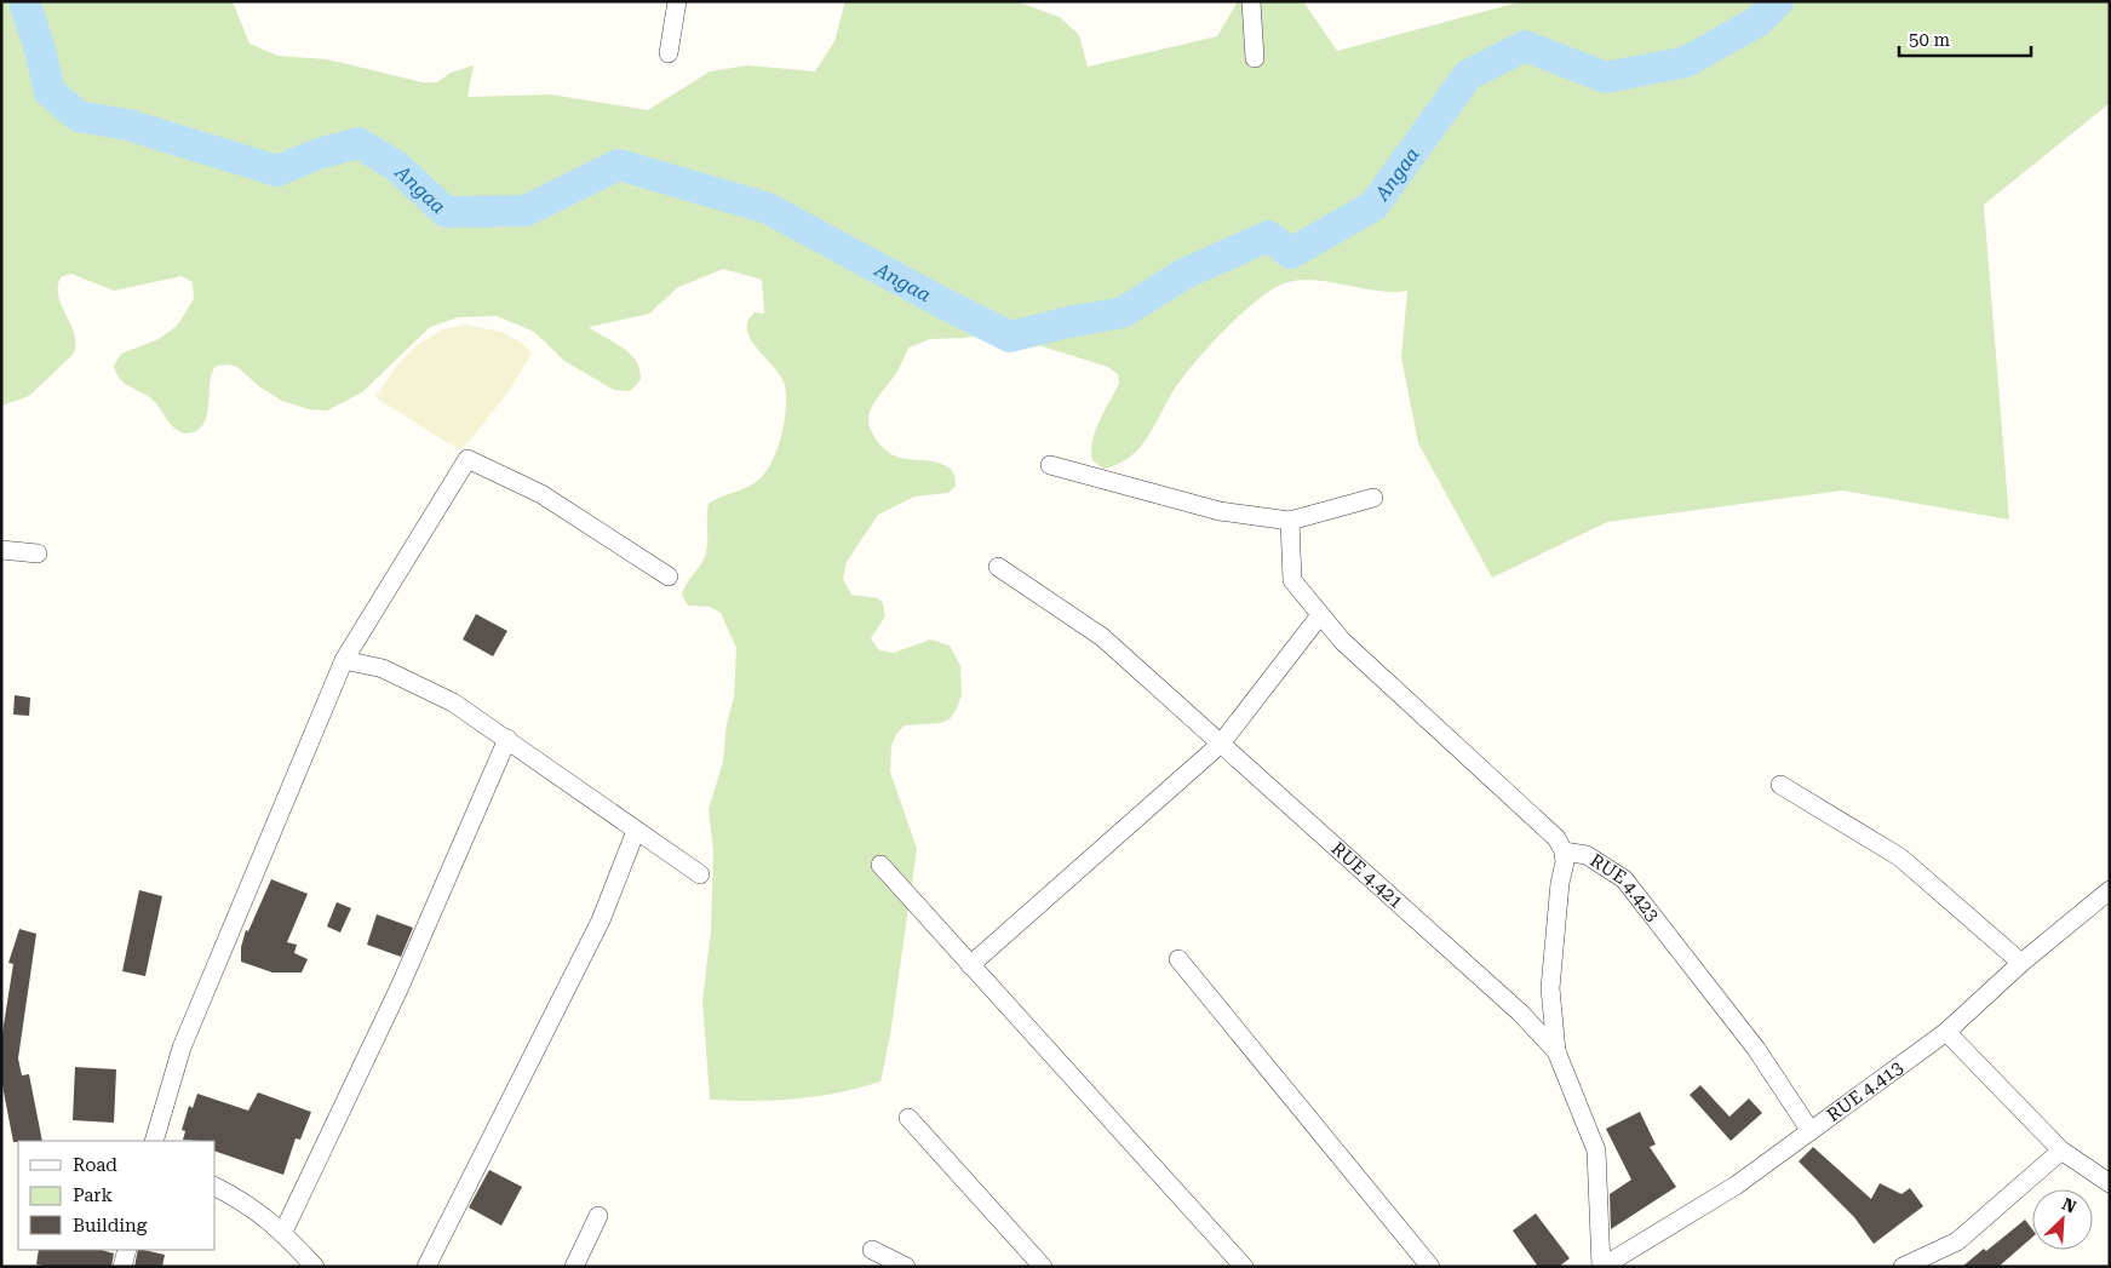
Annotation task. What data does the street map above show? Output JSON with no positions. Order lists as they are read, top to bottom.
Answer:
{
  "streets": {
    "street": ["RUE 4.421", "RUE 4.423", "RUE 4.413"]
  },
  "crossings": [
    ["RUE 4.421", "RUE 4.413"],
    ["RUE 4.423", "RUE 4.413"]
  ],
  "water": ["Angaa"],
  "legend": ["Road", "Park", "Building"],
  "scale_bar": "50 m",
  "north": "top right"
}
